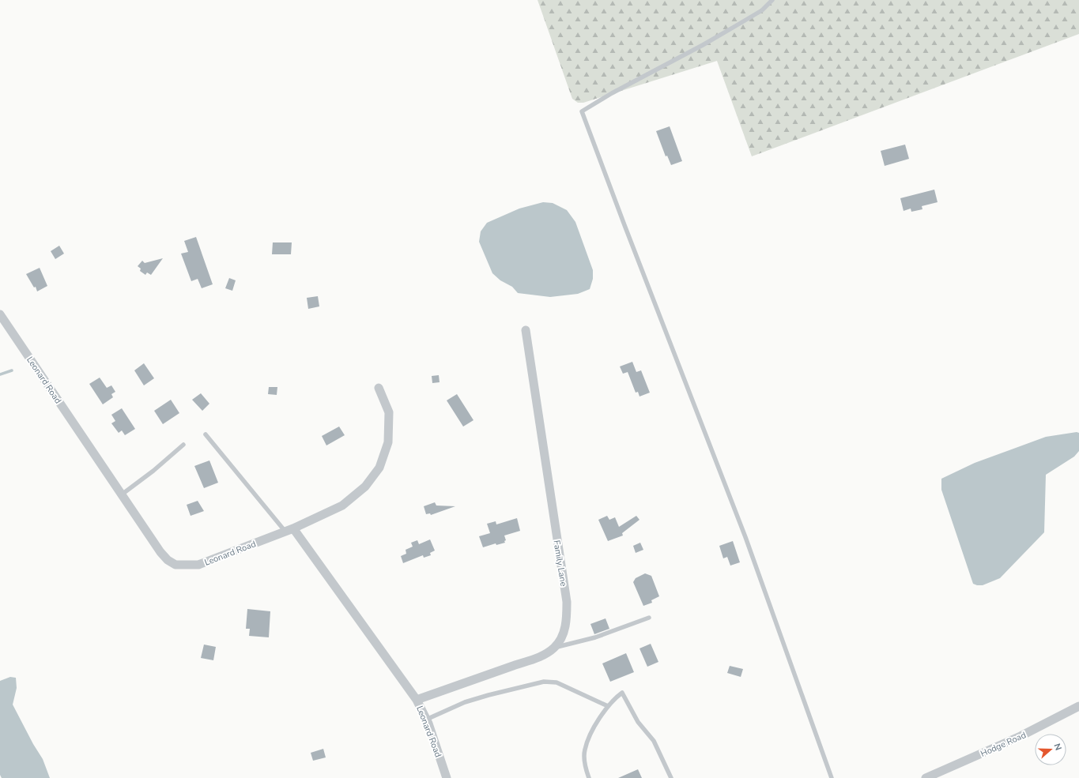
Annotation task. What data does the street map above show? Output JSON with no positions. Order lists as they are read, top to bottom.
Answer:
{
  "streets": {
    "street": ["Leonard Road", "Family Lane", "Hodge Road"]
  },
  "crossings": [
    ["Leonard Road", "Family Lane"]
  ],
  "north": "right"
}
